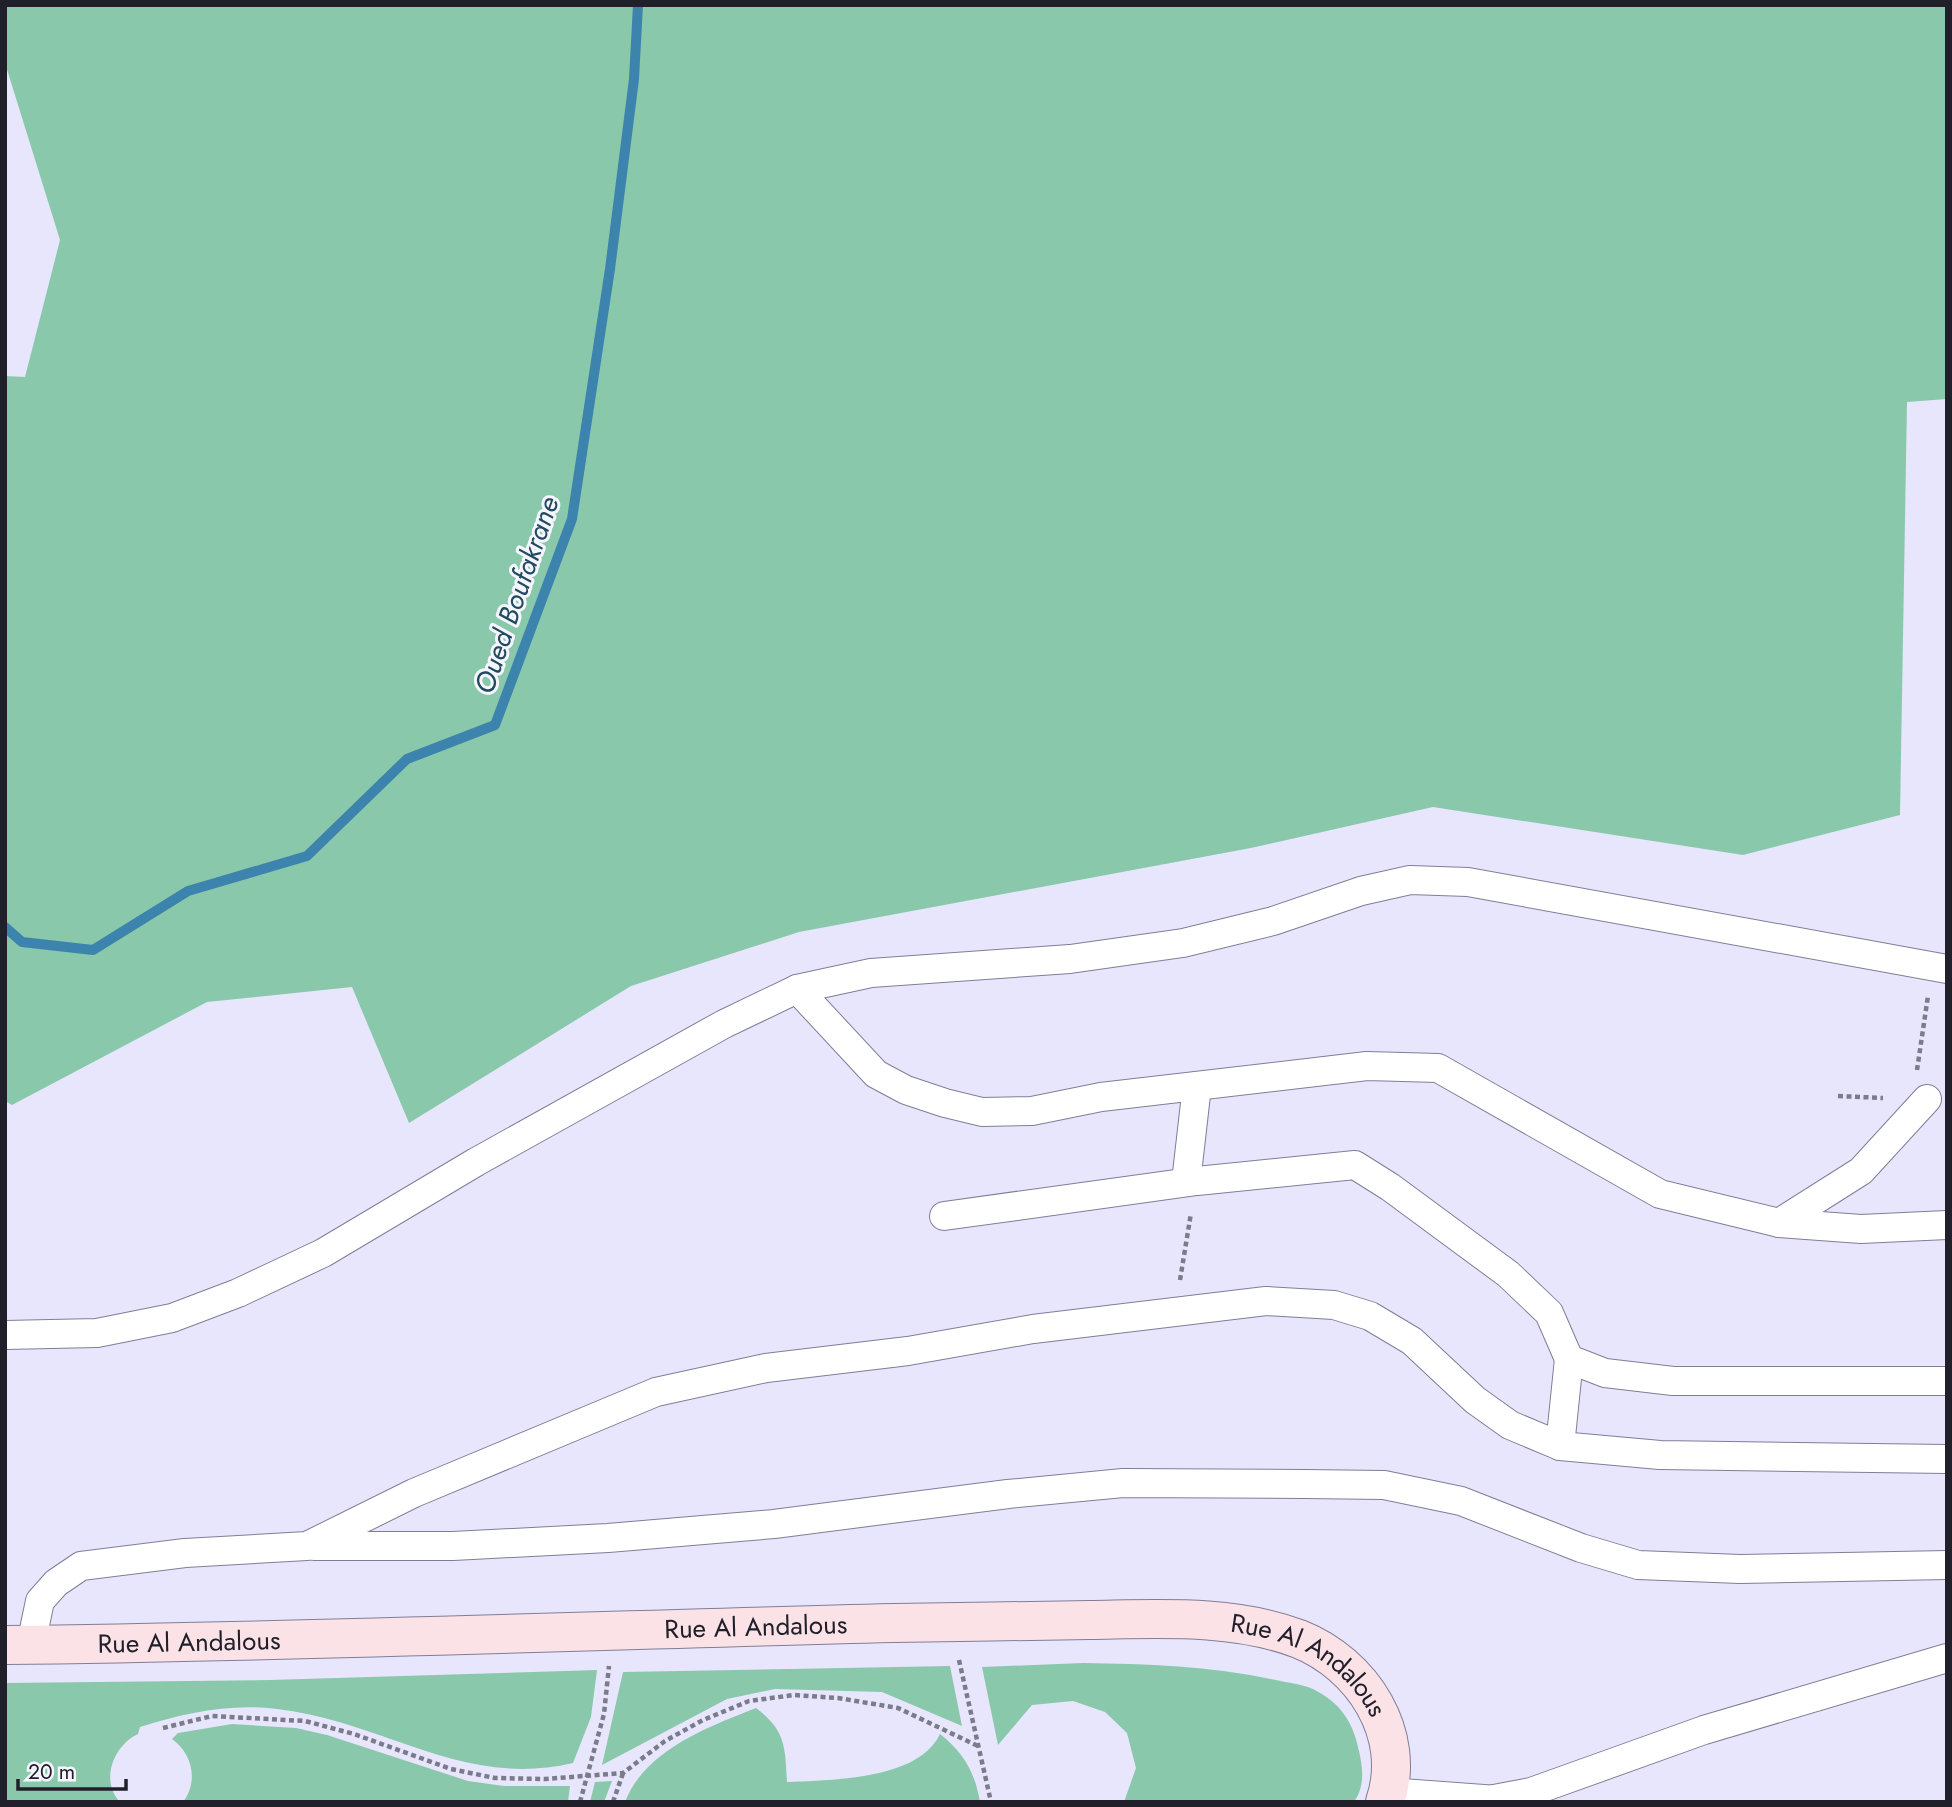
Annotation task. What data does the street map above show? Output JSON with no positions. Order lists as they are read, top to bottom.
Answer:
{
  "streets": {
    "street": ["Rue Al Andalous"]
  },
  "water": ["Oued Boufakrane"],
  "scale_bar": "20 m"
}
